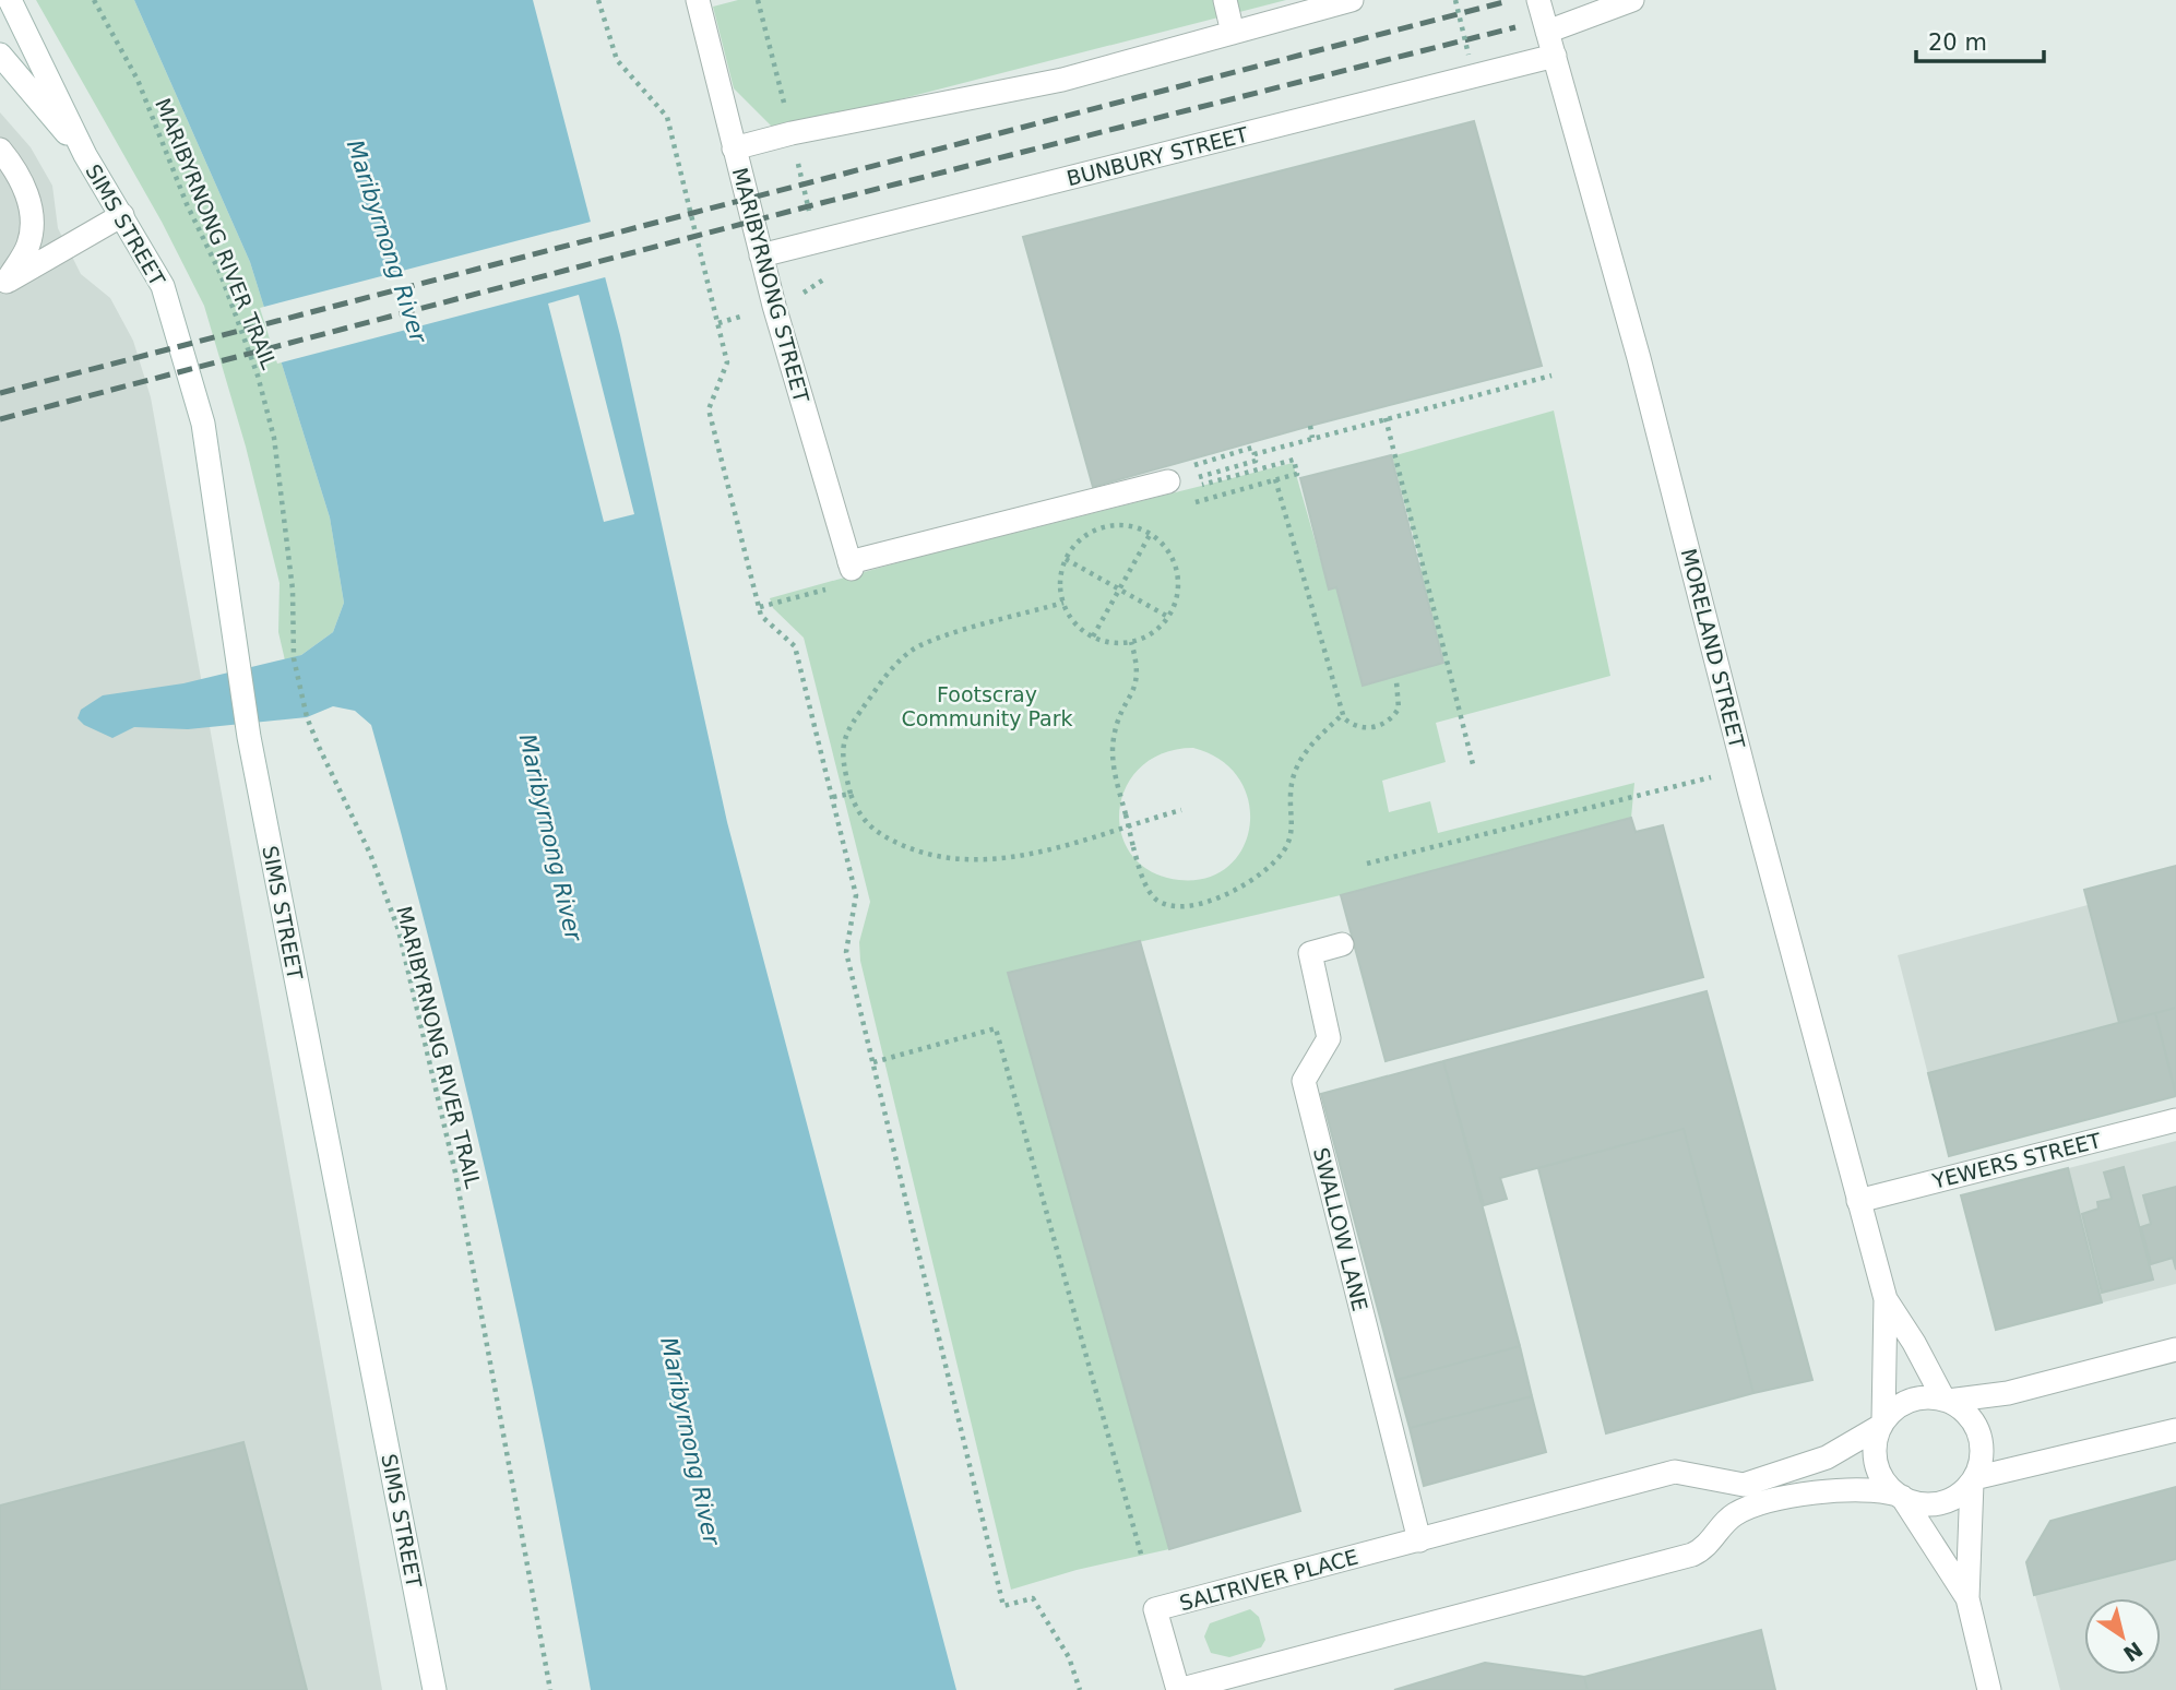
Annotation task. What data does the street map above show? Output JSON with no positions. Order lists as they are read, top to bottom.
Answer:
{
  "streets": {
    "street": [
      "BUNBURY STREET",
      "SIMS STREET",
      "MARIBYRNONG STREET",
      "MORELAND STREET",
      "YEWERS STREET",
      "SWALLOW LANE",
      "SALTRIVER PLACE"
    ],
    "path": ["MARIBYRNONG RIVER TRAIL"]
  },
  "crossings": [
    ["BUNBURY STREET", "MARIBYRNONG STREET"],
    ["BUNBURY STREET", "MORELAND STREET"],
    ["MORELAND STREET", "YEWERS STREET"],
    ["MORELAND STREET", "SALTRIVER PLACE"],
    ["SWALLOW LANE", "SALTRIVER PLACE"]
  ],
  "water": ["Maribyrnong River"],
  "parks": ["Footscray Community Park"],
  "scale_bar": "20 m",
  "north": "bottom right"
}
